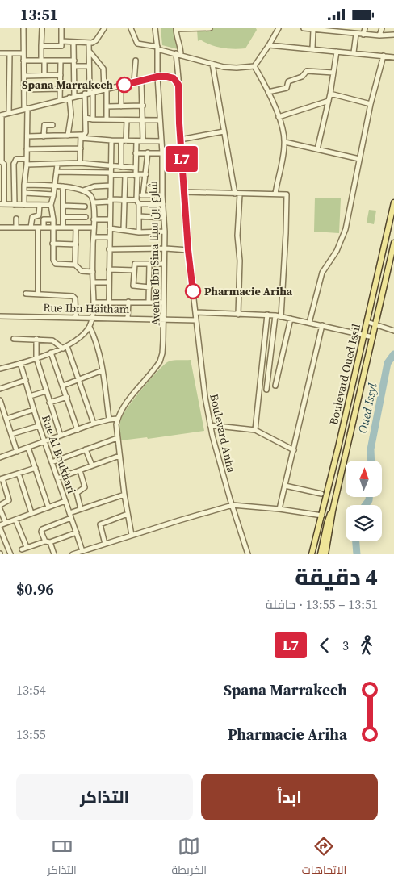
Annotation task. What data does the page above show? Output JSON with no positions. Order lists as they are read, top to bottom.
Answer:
{
  "streets": {
    "main road": ["Boulevard Oued Issil"],
    "street": [
      "Avenue Ibn Sina شارع ابن سينا",
      "Rue Ibn Haitham",
      "Boulevard Anha",
      "Rue Al Boukhari"
    ]
  },
  "crossings": [
    ["Avenue Ibn Sina شارع ابن سينا", "Rue Ibn Haitham"],
    ["Rue Ibn Haitham", "Boulevard Anha"]
  ],
  "water": ["Oued Issyl"],
  "places": ["Spana Marrakech", "Pharmacie Ariha"],
  "lines": ["bus line L7"],
  "north": "top",
  "page": {
    "status": "13:51",
    "on_map": "L7",
    "heading": ["4 دقيقة", "13:51 – 13:55 · حافلة", "$0.96"],
    "legs": ["3", "L7"],
    "list": [
      {
        "name": "Spana Marrakech",
        "value": "13:54"
      },
      {
        "name": "Pharmacie Ariha",
        "value": "13:55"
      }
    ],
    "buttons": ["ابدأ", "التذاكر"],
    "tabs": ["الاتجاهات", "الخريطة", "التذاكر"]
  }
}
